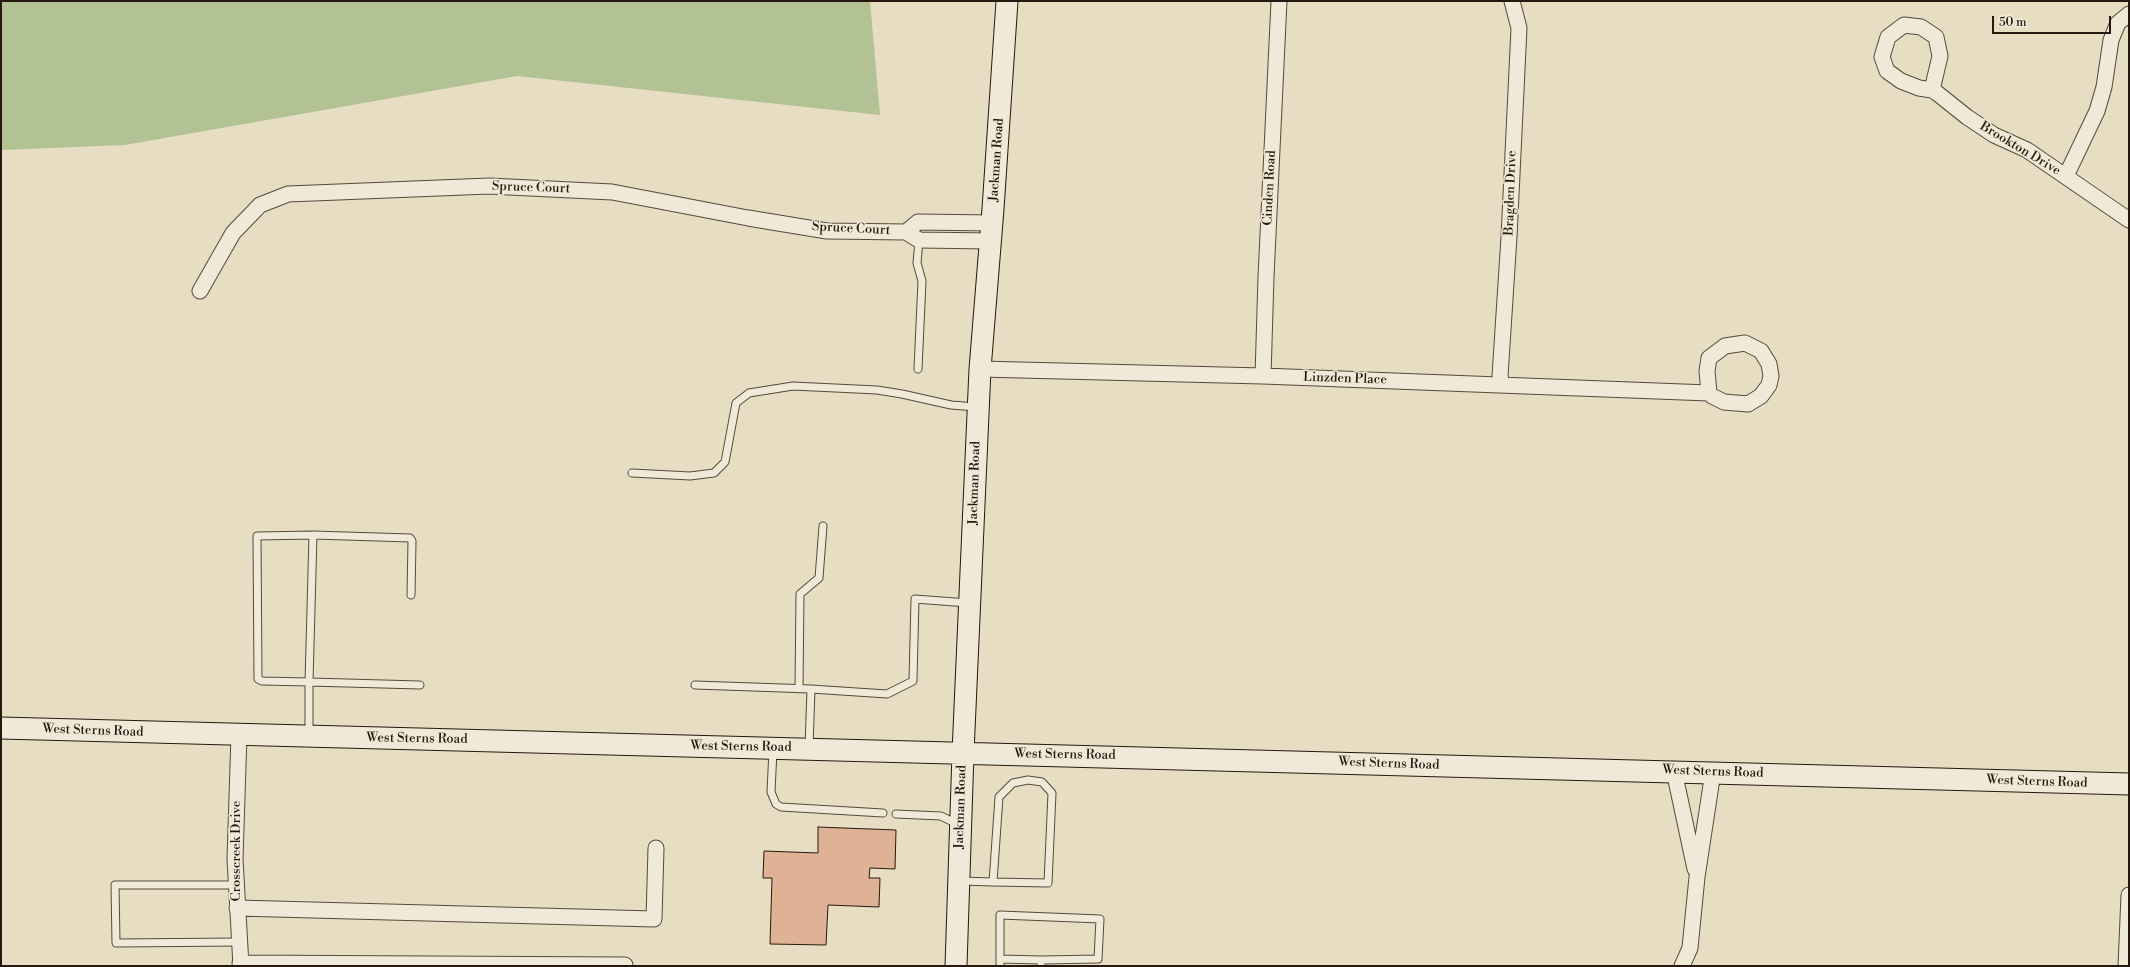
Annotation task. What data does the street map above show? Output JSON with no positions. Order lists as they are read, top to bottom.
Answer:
{
  "streets": {
    "main road": ["Jackman Road", "West Sterns Road"],
    "street": [
      "Brookton Drive",
      "Spruce Court",
      "Cinden Road",
      "Bragden Drive",
      "Linzden Place",
      "Crosscreek Drive"
    ]
  },
  "crossings": [
    ["Jackman Road", "Spruce Court"],
    ["Jackman Road", "Linzden Place"],
    ["Jackman Road", "West Sterns Road"],
    ["Cinden Road", "Linzden Place"],
    ["Bragden Drive", "Linzden Place"],
    ["West Sterns Road", "Crosscreek Drive"]
  ],
  "scale_bar": "50 m"
}
